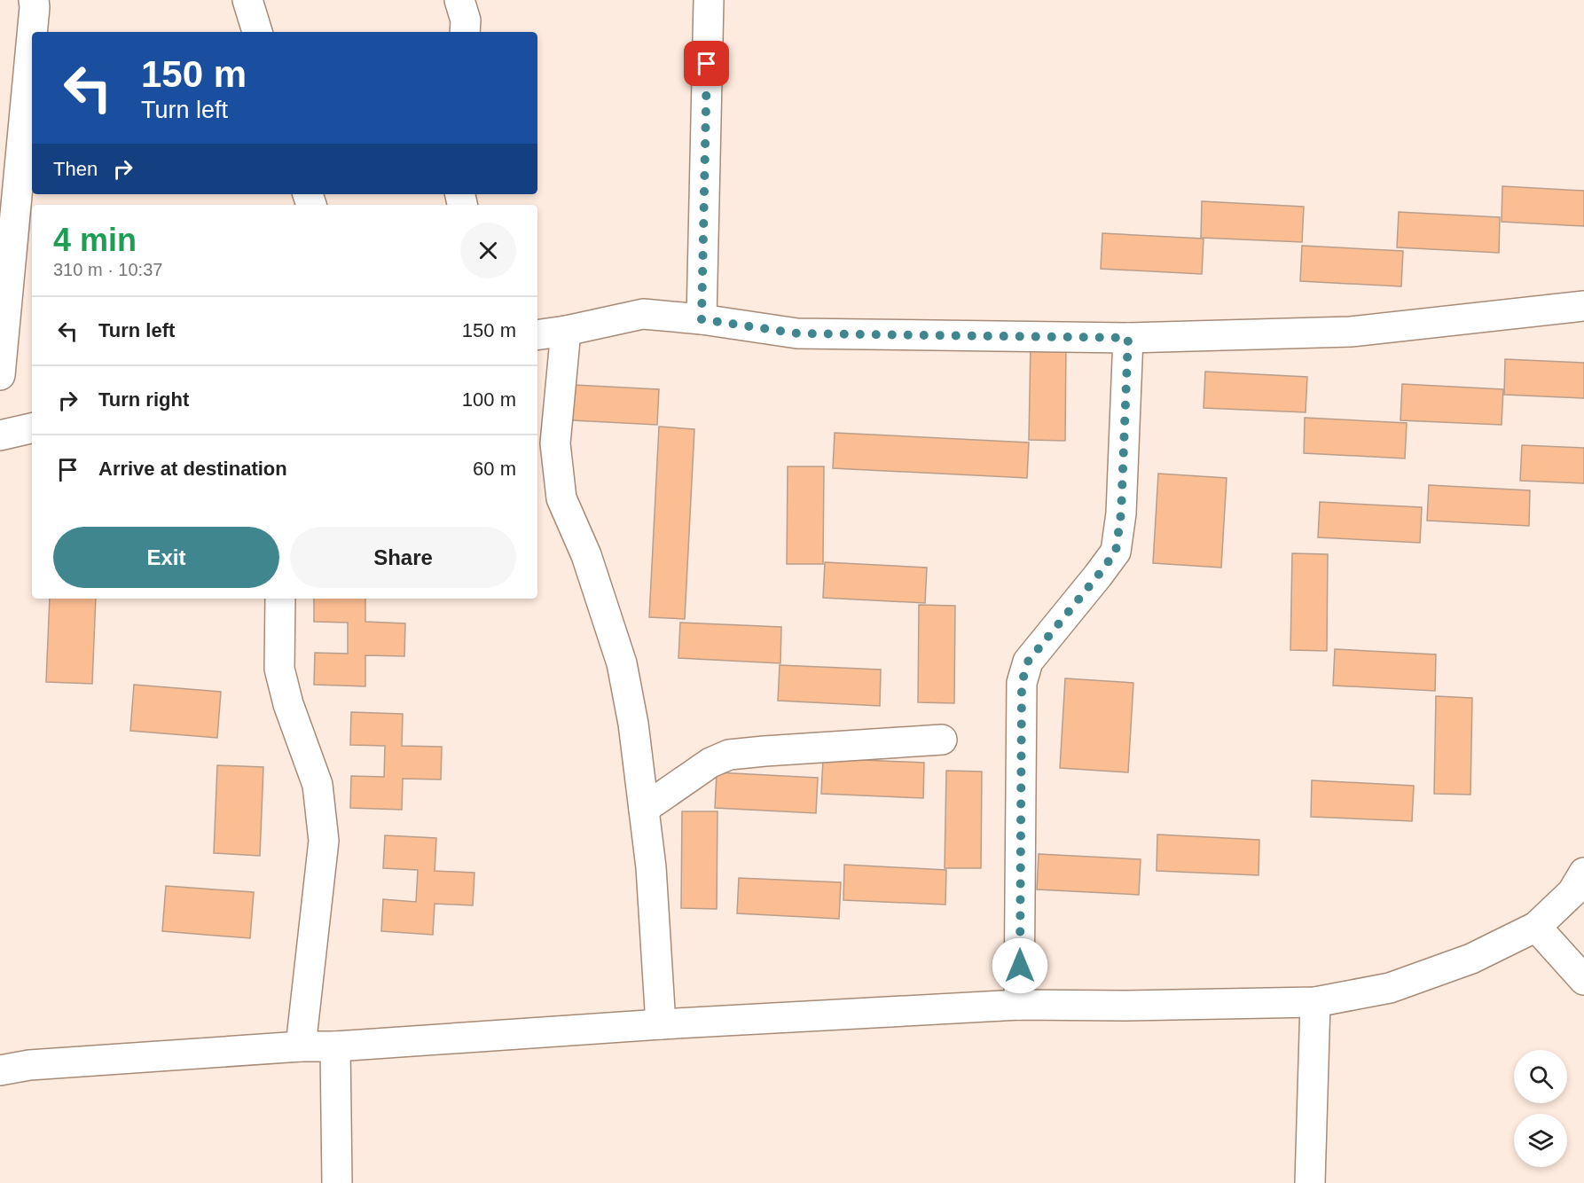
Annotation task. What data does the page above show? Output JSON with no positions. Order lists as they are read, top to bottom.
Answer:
{
  "page": {
    "turn": ["150 m", "Turn left"],
    "then": "Then",
    "heading": ["4 min", "310 m · 10:37"],
    "list": [
      {
        "name": "Turn left",
        "value": "150 m"
      },
      {
        "name": "Turn right",
        "value": "100 m"
      },
      {
        "name": "Arrive at destination",
        "value": "60 m"
      }
    ],
    "buttons": ["Exit", "Share"]
  }
}
